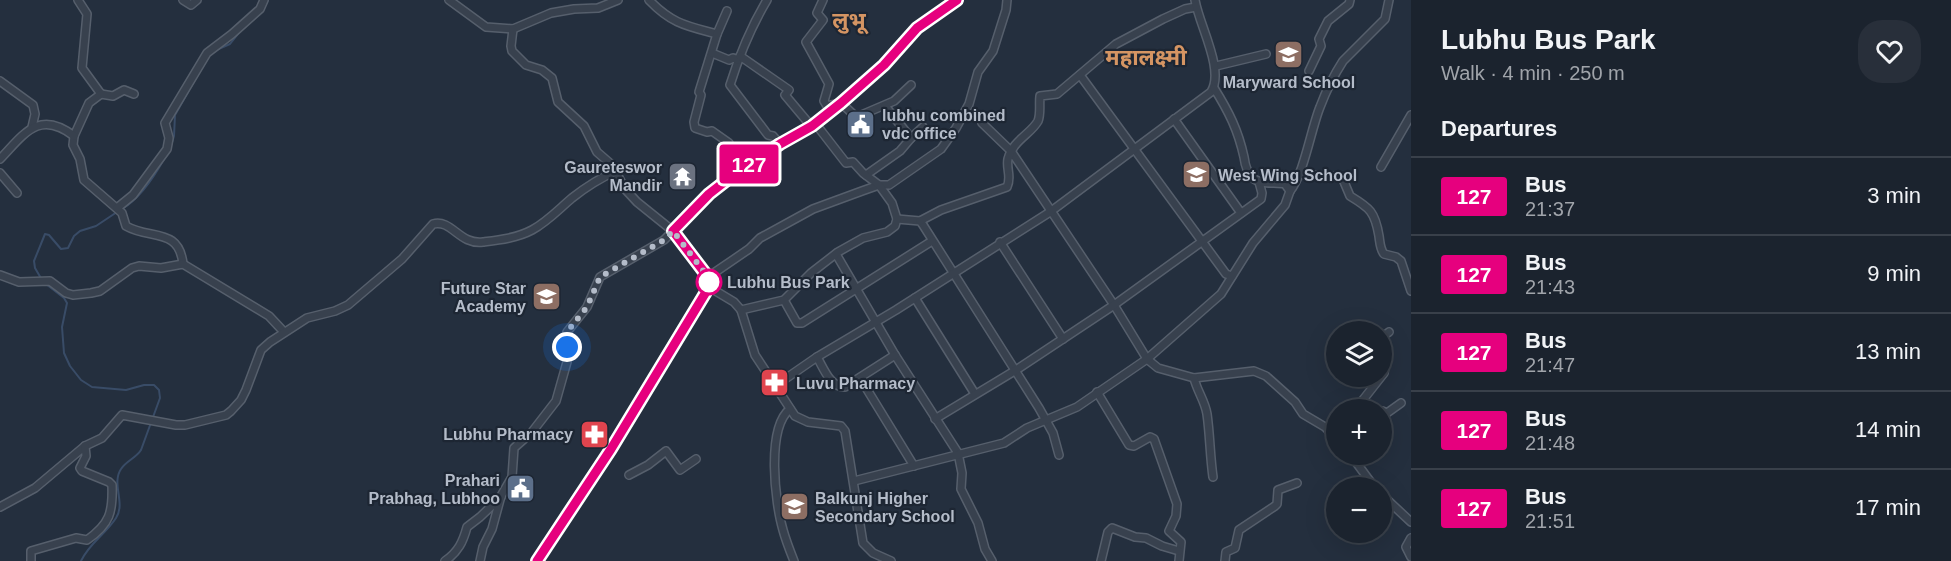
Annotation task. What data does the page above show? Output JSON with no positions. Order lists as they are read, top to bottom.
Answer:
{
  "districts": ["लुभू", "महालक्ष्मी"],
  "places": {
    "school or university": [
      "Maryward School",
      "West Wing School",
      "Future Star Academy",
      "Balkunj Higher Secondary School"
    ],
    "public building": ["lubhu combined vdc office", "Prahari Prabhag, Lubhoo"],
    "temple": ["Gaureteswor Mandir"],
    "other": ["Lubhu Bus Park"],
    "pharmacy": ["Luvu Pharmacy", "Lubhu Pharmacy"]
  },
  "lines": ["bus line 127"],
  "page": {
    "on_map": "127",
    "heading": [
      ["Lubhu Bus Park", "Walk · 4 min · 250 m"],
      "Departures"
    ],
    "list": [
      {
        "mark": "127",
        "name": "Bus",
        "note": "21:37",
        "value": "3 min"
      },
      {
        "mark": "127",
        "name": "Bus",
        "note": "21:43",
        "value": "9 min"
      },
      {
        "mark": "127",
        "name": "Bus",
        "note": "21:47",
        "value": "13 min"
      },
      {
        "mark": "127",
        "name": "Bus",
        "note": "21:48",
        "value": "14 min"
      },
      {
        "mark": "127",
        "name": "Bus",
        "note": "21:51",
        "value": "17 min"
      }
    ],
    "map_buttons": ["+", "−"]
  }
}
